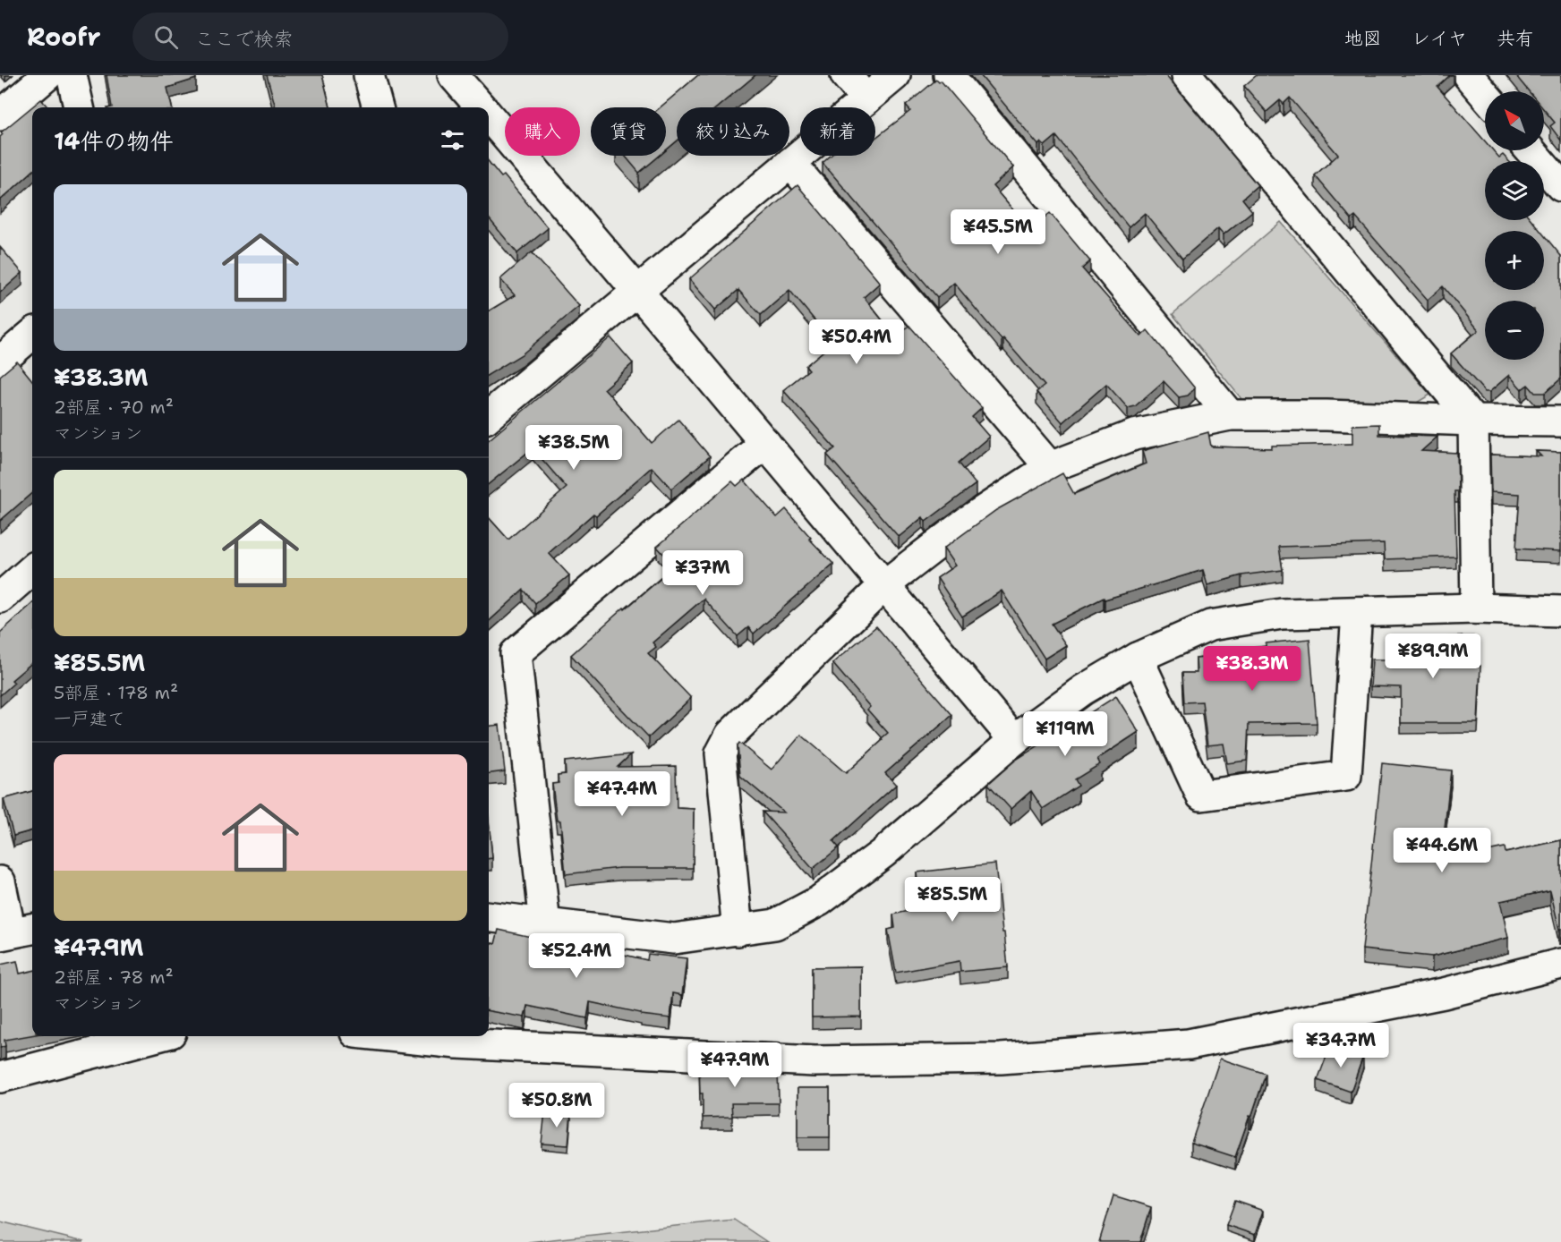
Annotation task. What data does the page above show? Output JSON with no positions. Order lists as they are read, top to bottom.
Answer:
{
  "north": "top left",
  "page": {
    "header": "Roofr",
    "search": "ここで検索",
    "nav": ["地図", "レイヤ", "共有"],
    "map_buttons": ["+", "−"],
    "chip": [
      "購入",
      "賃貸",
      "絞り込み",
      "新着"
    ],
    "heading": "14件の物件",
    "list": [
      {
        "name": "¥38.3M",
        "note": "2部屋 · 70 m² · マンション"
      },
      {
        "name": "¥85.5M",
        "note": "5部屋 · 178 m² · 一戸建て"
      },
      {
        "name": "¥47.9M",
        "note": "2部屋 · 78 m² · マンション"
      }
    ],
    "price": [
      "¥45.5M",
      "¥50.4M",
      "¥38.5M",
      "¥37M",
      "¥89.9M",
      "¥38.3M",
      "¥119M",
      "¥47.4M",
      "¥44.6M",
      "¥85.5M",
      "¥52.4M",
      "¥34.7M",
      "¥47.9M",
      "¥50.8M"
    ]
  }
}
